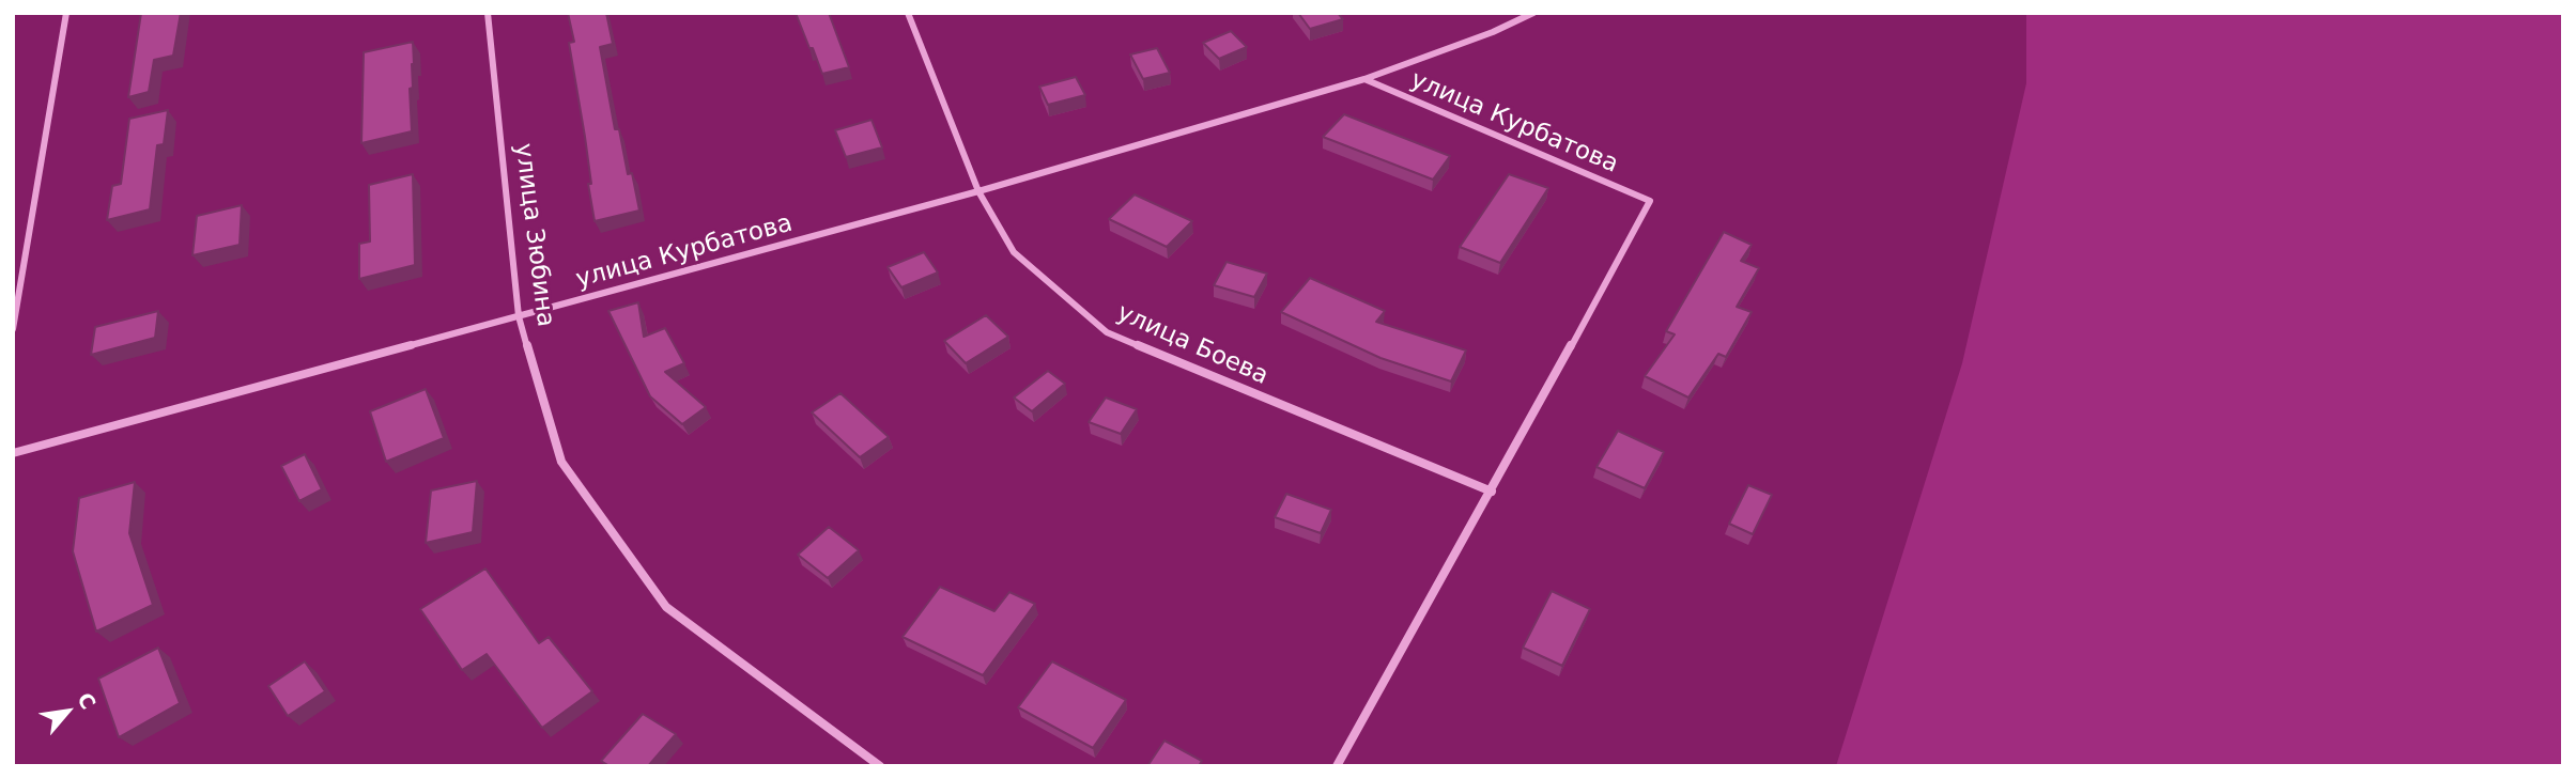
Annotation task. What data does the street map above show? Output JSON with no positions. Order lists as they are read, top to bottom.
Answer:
{
  "streets": {
    "street": ["улица Курбатова", "улица Зюбина", "улица Боева"]
  },
  "crossings": [
    ["улица Курбатова", "улица Зюбина"],
    ["улица Курбатова", "улица Боева"]
  ],
  "north": "top right"
}
